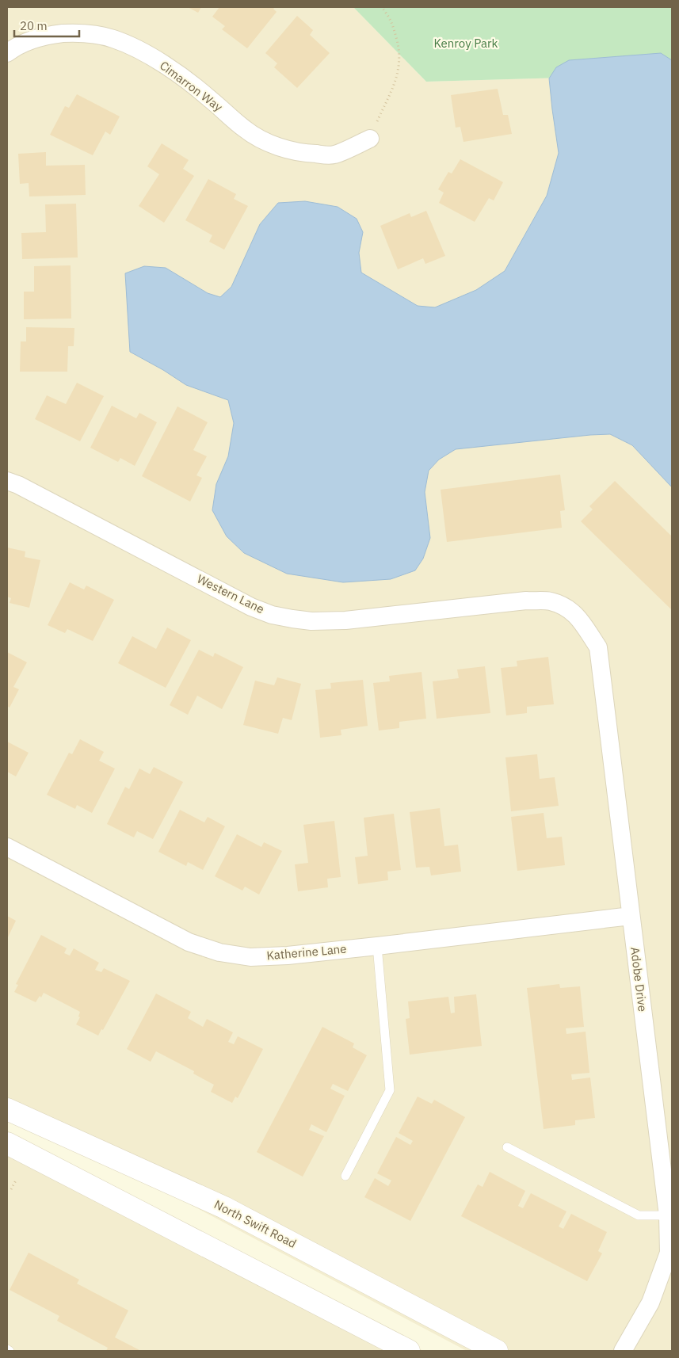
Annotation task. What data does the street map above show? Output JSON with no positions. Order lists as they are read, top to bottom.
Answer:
{
  "streets": {
    "street": [
      "Cimarron Way",
      "Western Lane",
      "Katherine Lane",
      "Adobe Drive",
      "North Swift Road"
    ]
  },
  "crossings": [
    ["Western Lane", "Adobe Drive"],
    ["Katherine Lane", "Adobe Drive"]
  ],
  "parks": ["Kenroy Park"],
  "scale_bar": "20 m"
}
